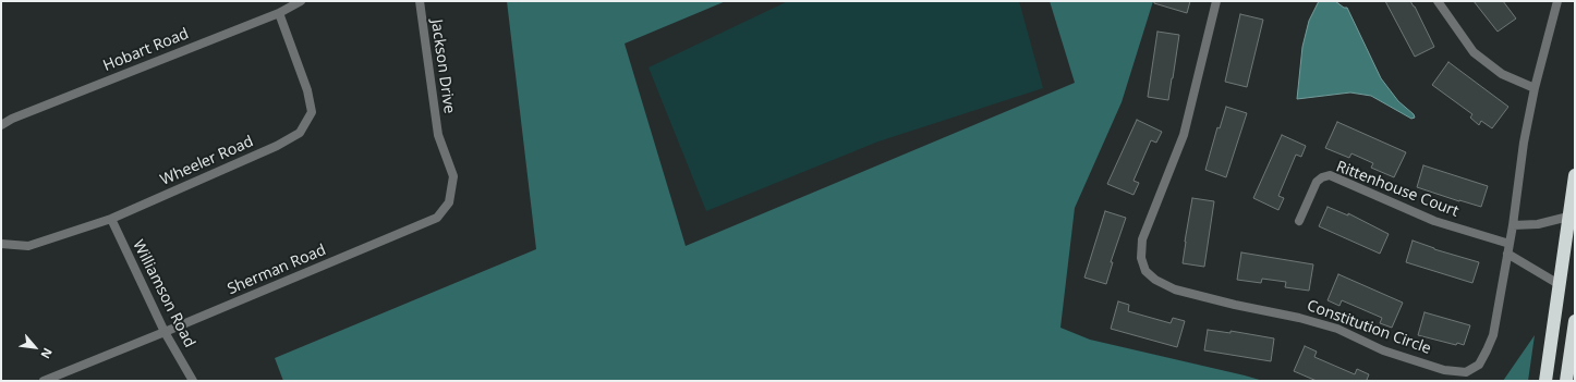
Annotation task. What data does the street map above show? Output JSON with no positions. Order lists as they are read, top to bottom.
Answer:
{
  "streets": {
    "street": [
      "Hobart Road",
      "Jackson Drive",
      "Wheeler Road",
      "Rittenhouse Court",
      "Sherman Road",
      "Williamson Road",
      "Constitution Circle"
    ]
  },
  "crossings": [
    ["Hobart Road", "Wheeler Road"],
    ["Jackson Drive", "Sherman Road"],
    ["Wheeler Road", "Williamson Road"],
    ["Rittenhouse Court", "Constitution Circle"],
    ["Sherman Road", "Williamson Road"]
  ],
  "north": "bottom right"
}
